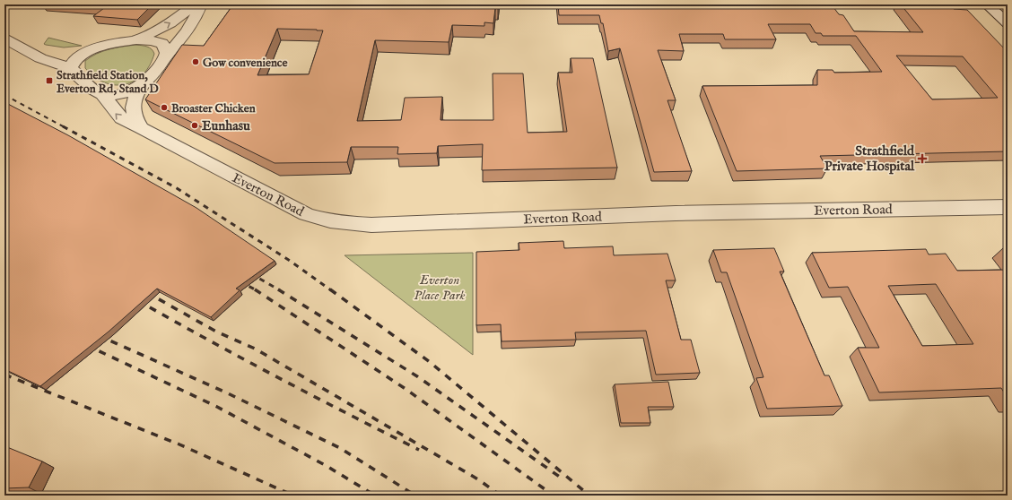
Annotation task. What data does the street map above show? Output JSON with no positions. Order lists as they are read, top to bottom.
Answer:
{
  "streets": {
    "street": ["Everton Road"]
  },
  "parks": ["Everton Place Park"],
  "places": {
    "other": ["Gow convenience", "Broaster Chicken", "Eunhasu"],
    "transit": ["Strathfield Station, Everton Rd, Stand D"],
    "health": ["Strathfield Private Hospital"]
  }
}
